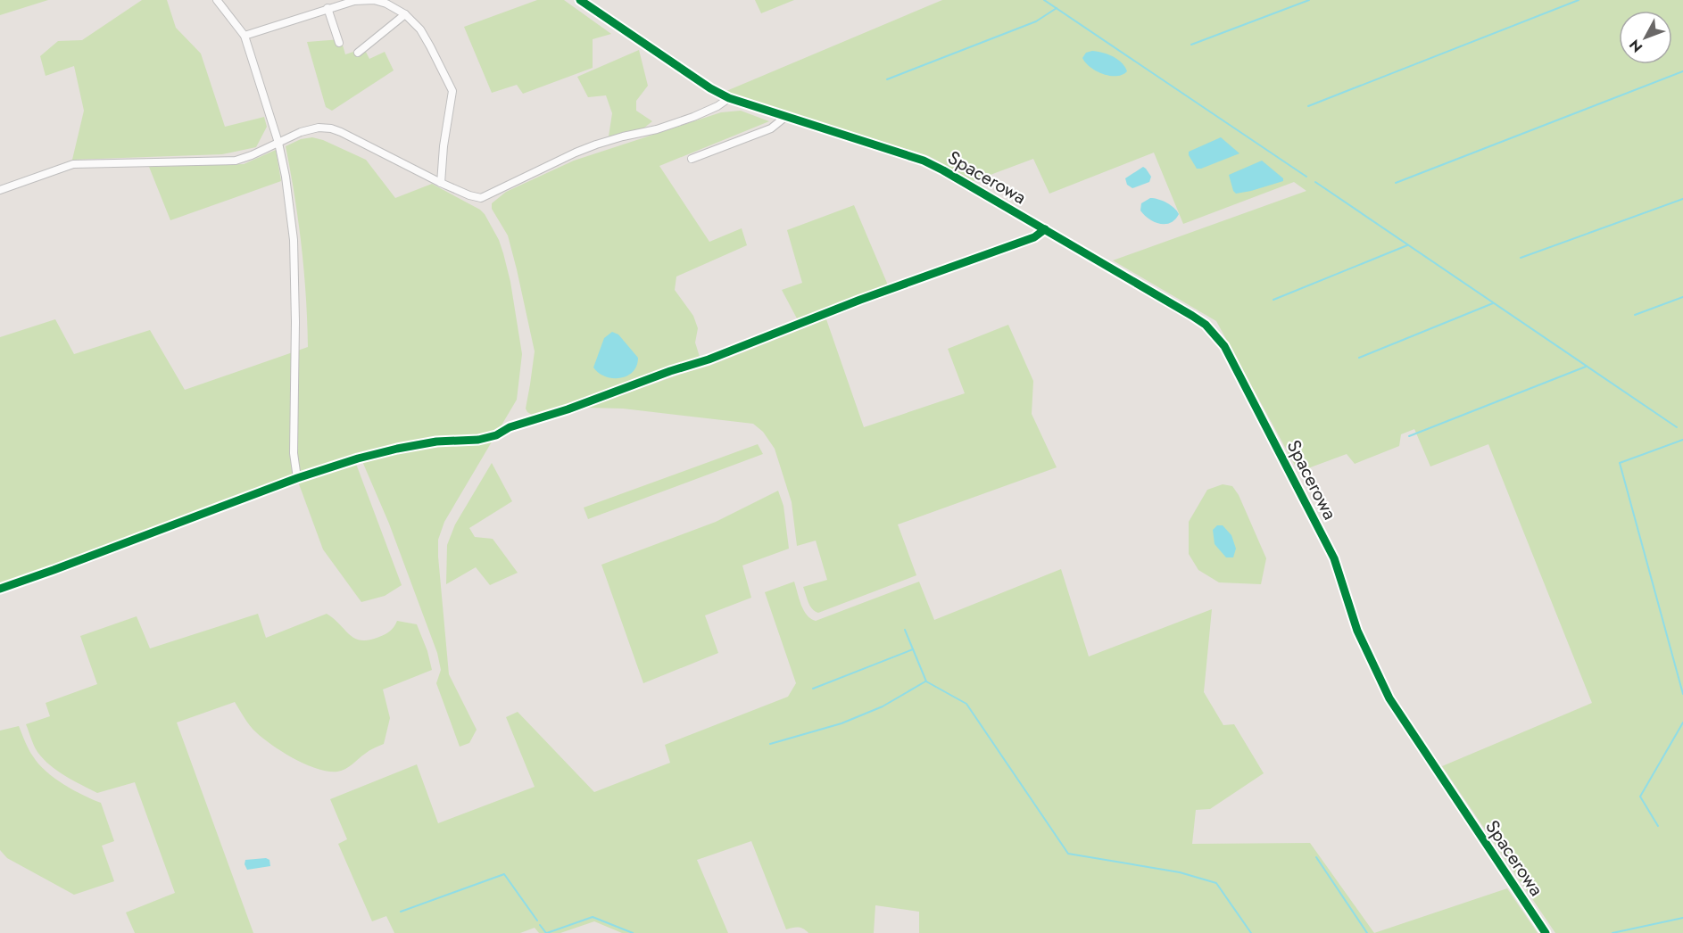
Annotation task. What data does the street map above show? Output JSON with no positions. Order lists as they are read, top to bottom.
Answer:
{
  "streets": {
    "street": ["Spacerowa"]
  },
  "north": "bottom left"
}
